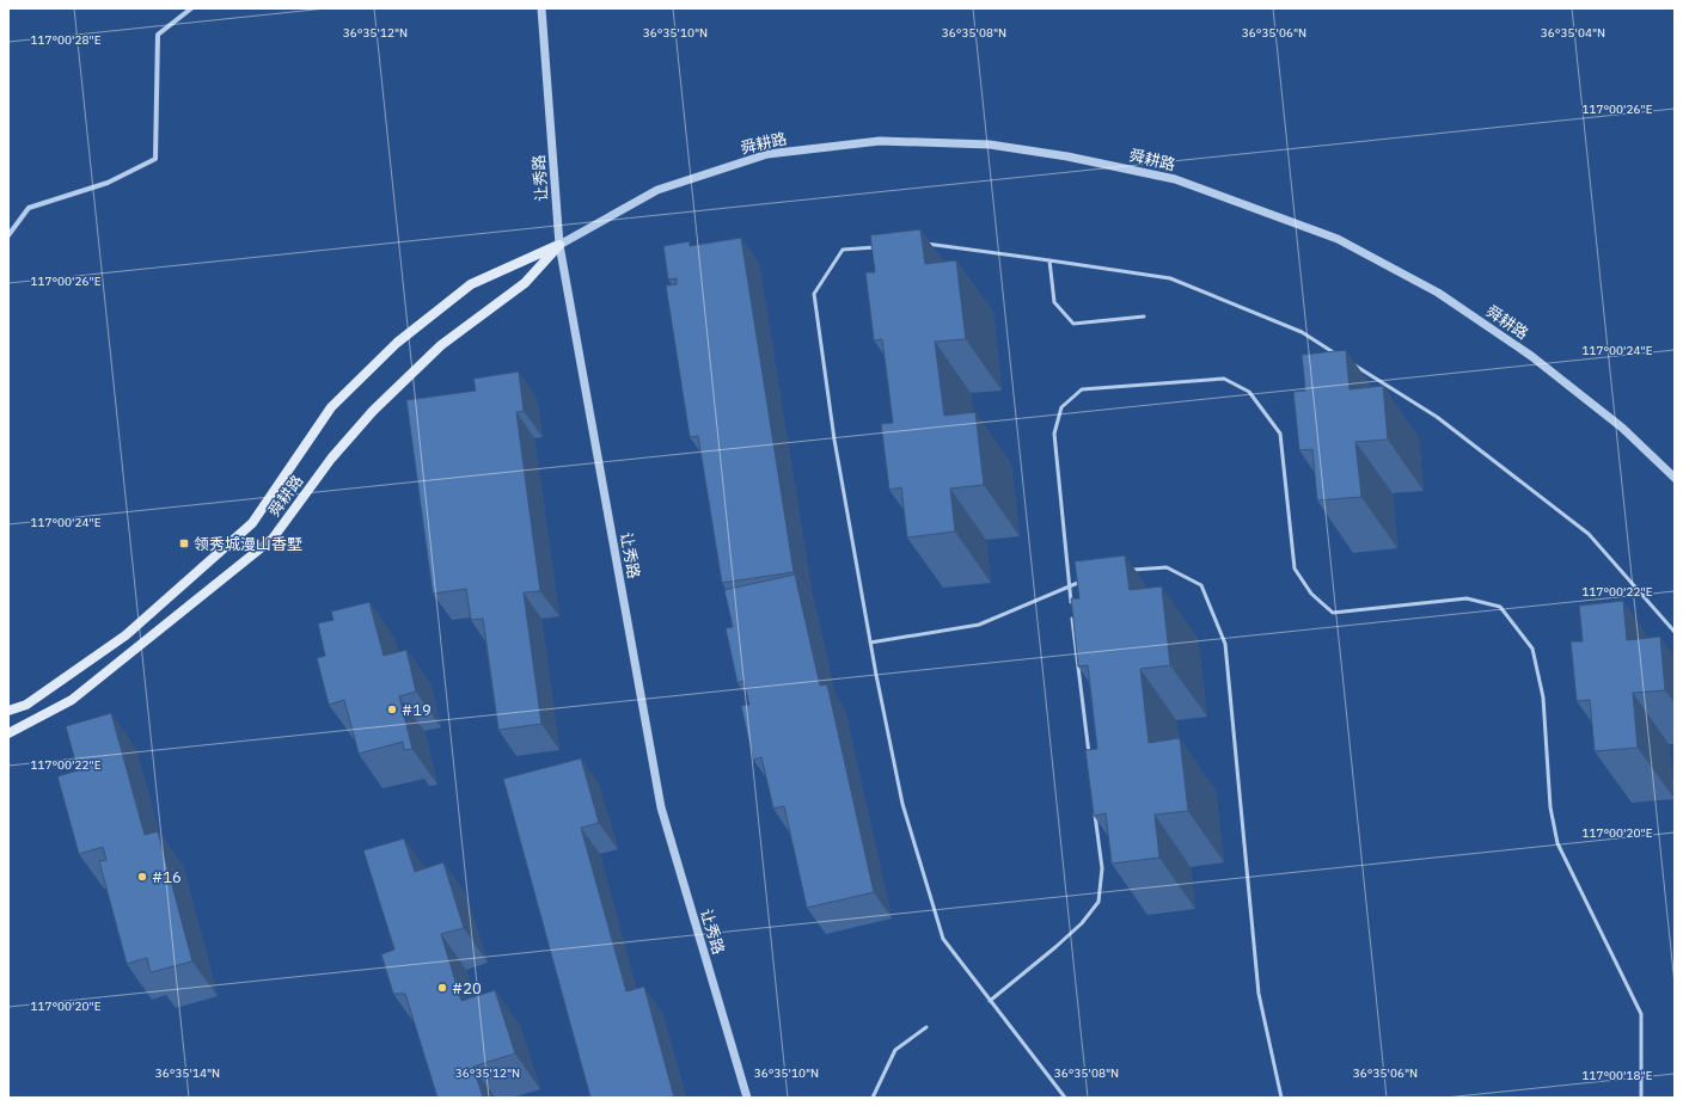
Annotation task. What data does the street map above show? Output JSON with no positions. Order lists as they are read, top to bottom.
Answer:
{
  "streets": {
    "main road": ["舜耕路"],
    "street": ["让秀路"]
  },
  "crossings": [
    ["舜耕路", "让秀路"]
  ],
  "places": {
    "transit": ["领秀城漫山香墅"],
    "other": ["#19", "#16", "#20"]
  },
  "coordinates": [
    "36°35'12\"N",
    "36°35'10\"N",
    "36°35'08\"N",
    "36°35'06\"N",
    "36°35'04\"N",
    "117°00'28\"E",
    "117°00'26\"E",
    "117°00'24\"E",
    "117°00'22\"E",
    "117°00'20\"E",
    "36°35'14\"N",
    "117°00'18\"E"
  ]
}
